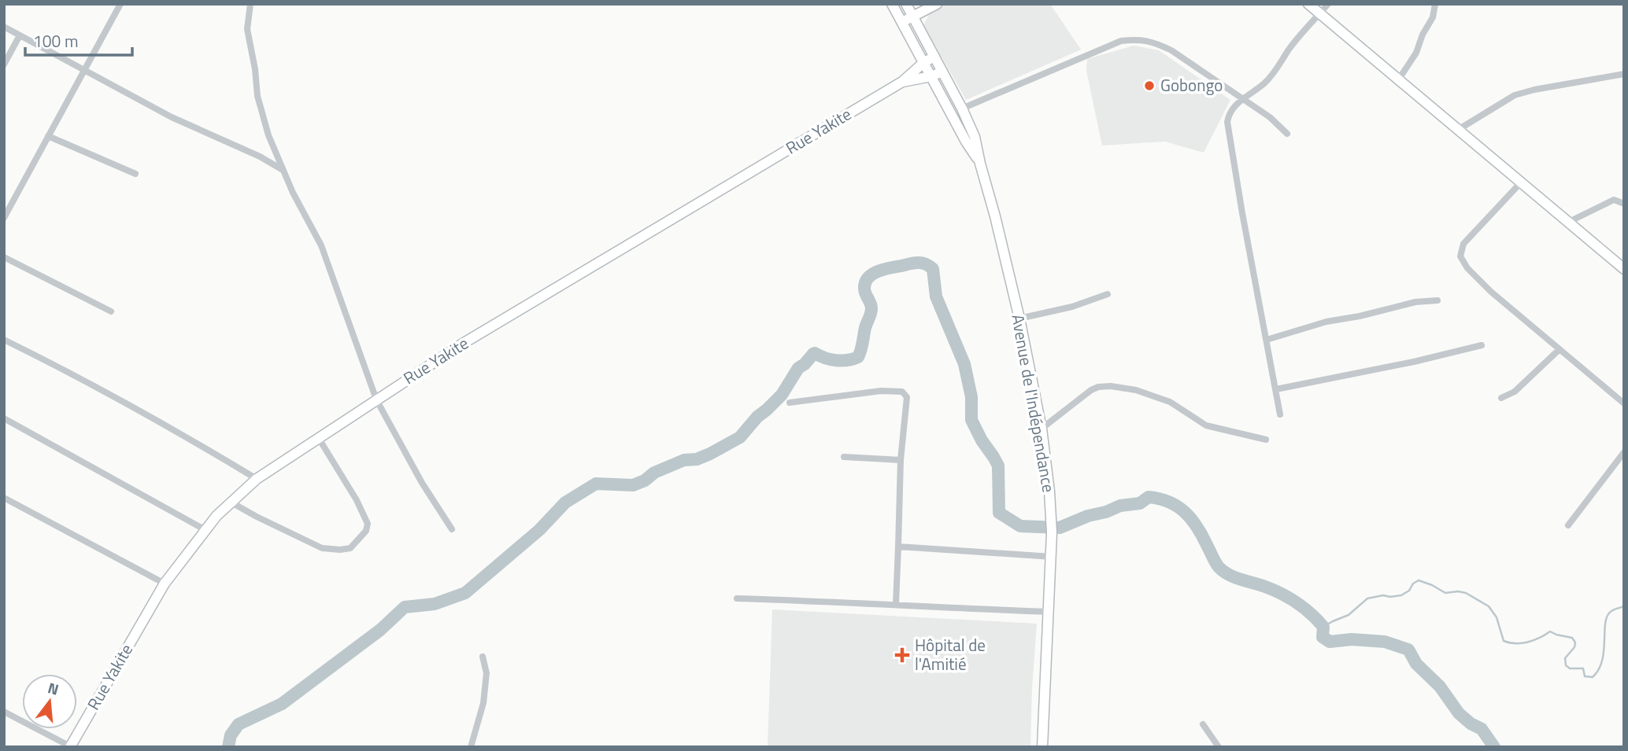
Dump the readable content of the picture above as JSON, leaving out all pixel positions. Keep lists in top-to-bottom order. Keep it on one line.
{"streets":{"main road":["Rue Yakite","Avenue de l'Indépendance"]},"crossings":[["Rue Yakite","Avenue de l'Indépendance"]],"places":{"other":["Gobongo"],"health":["Hôpital de l'Amitié"]},"scale_bar":"100 m","north":"top"}
